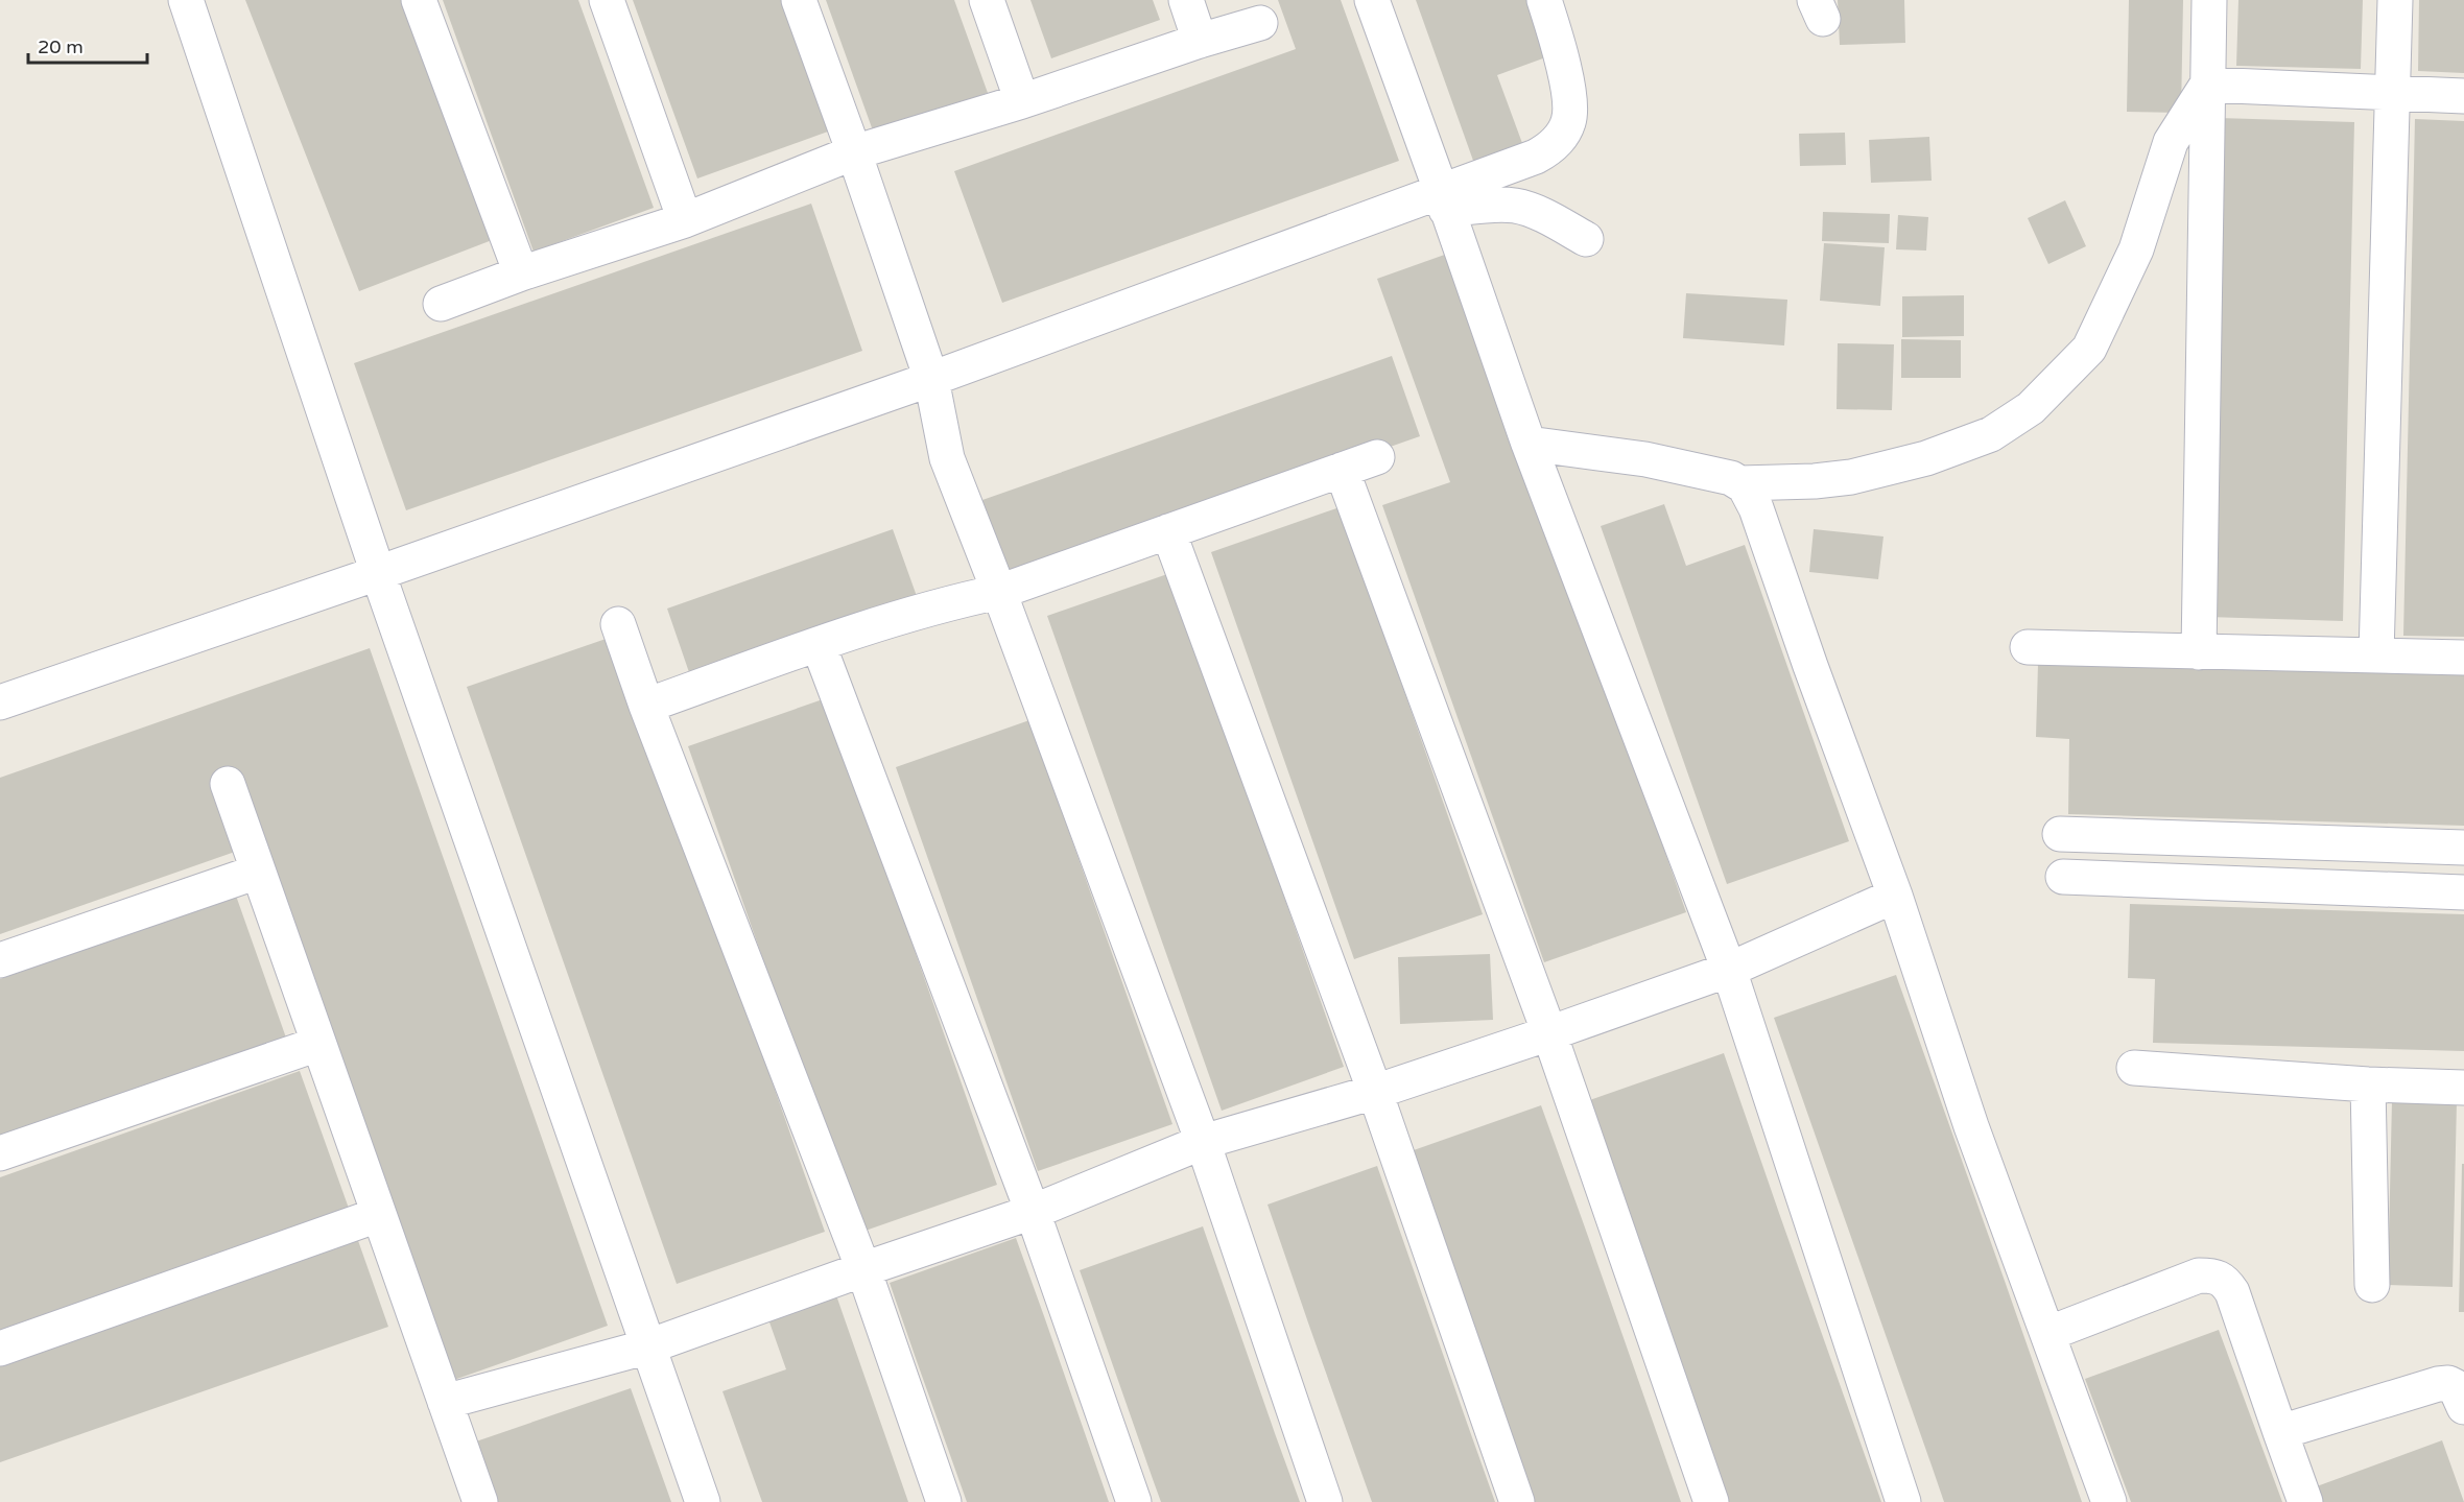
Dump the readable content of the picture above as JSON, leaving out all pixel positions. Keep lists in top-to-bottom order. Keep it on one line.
{"scale_bar":"20 m"}
